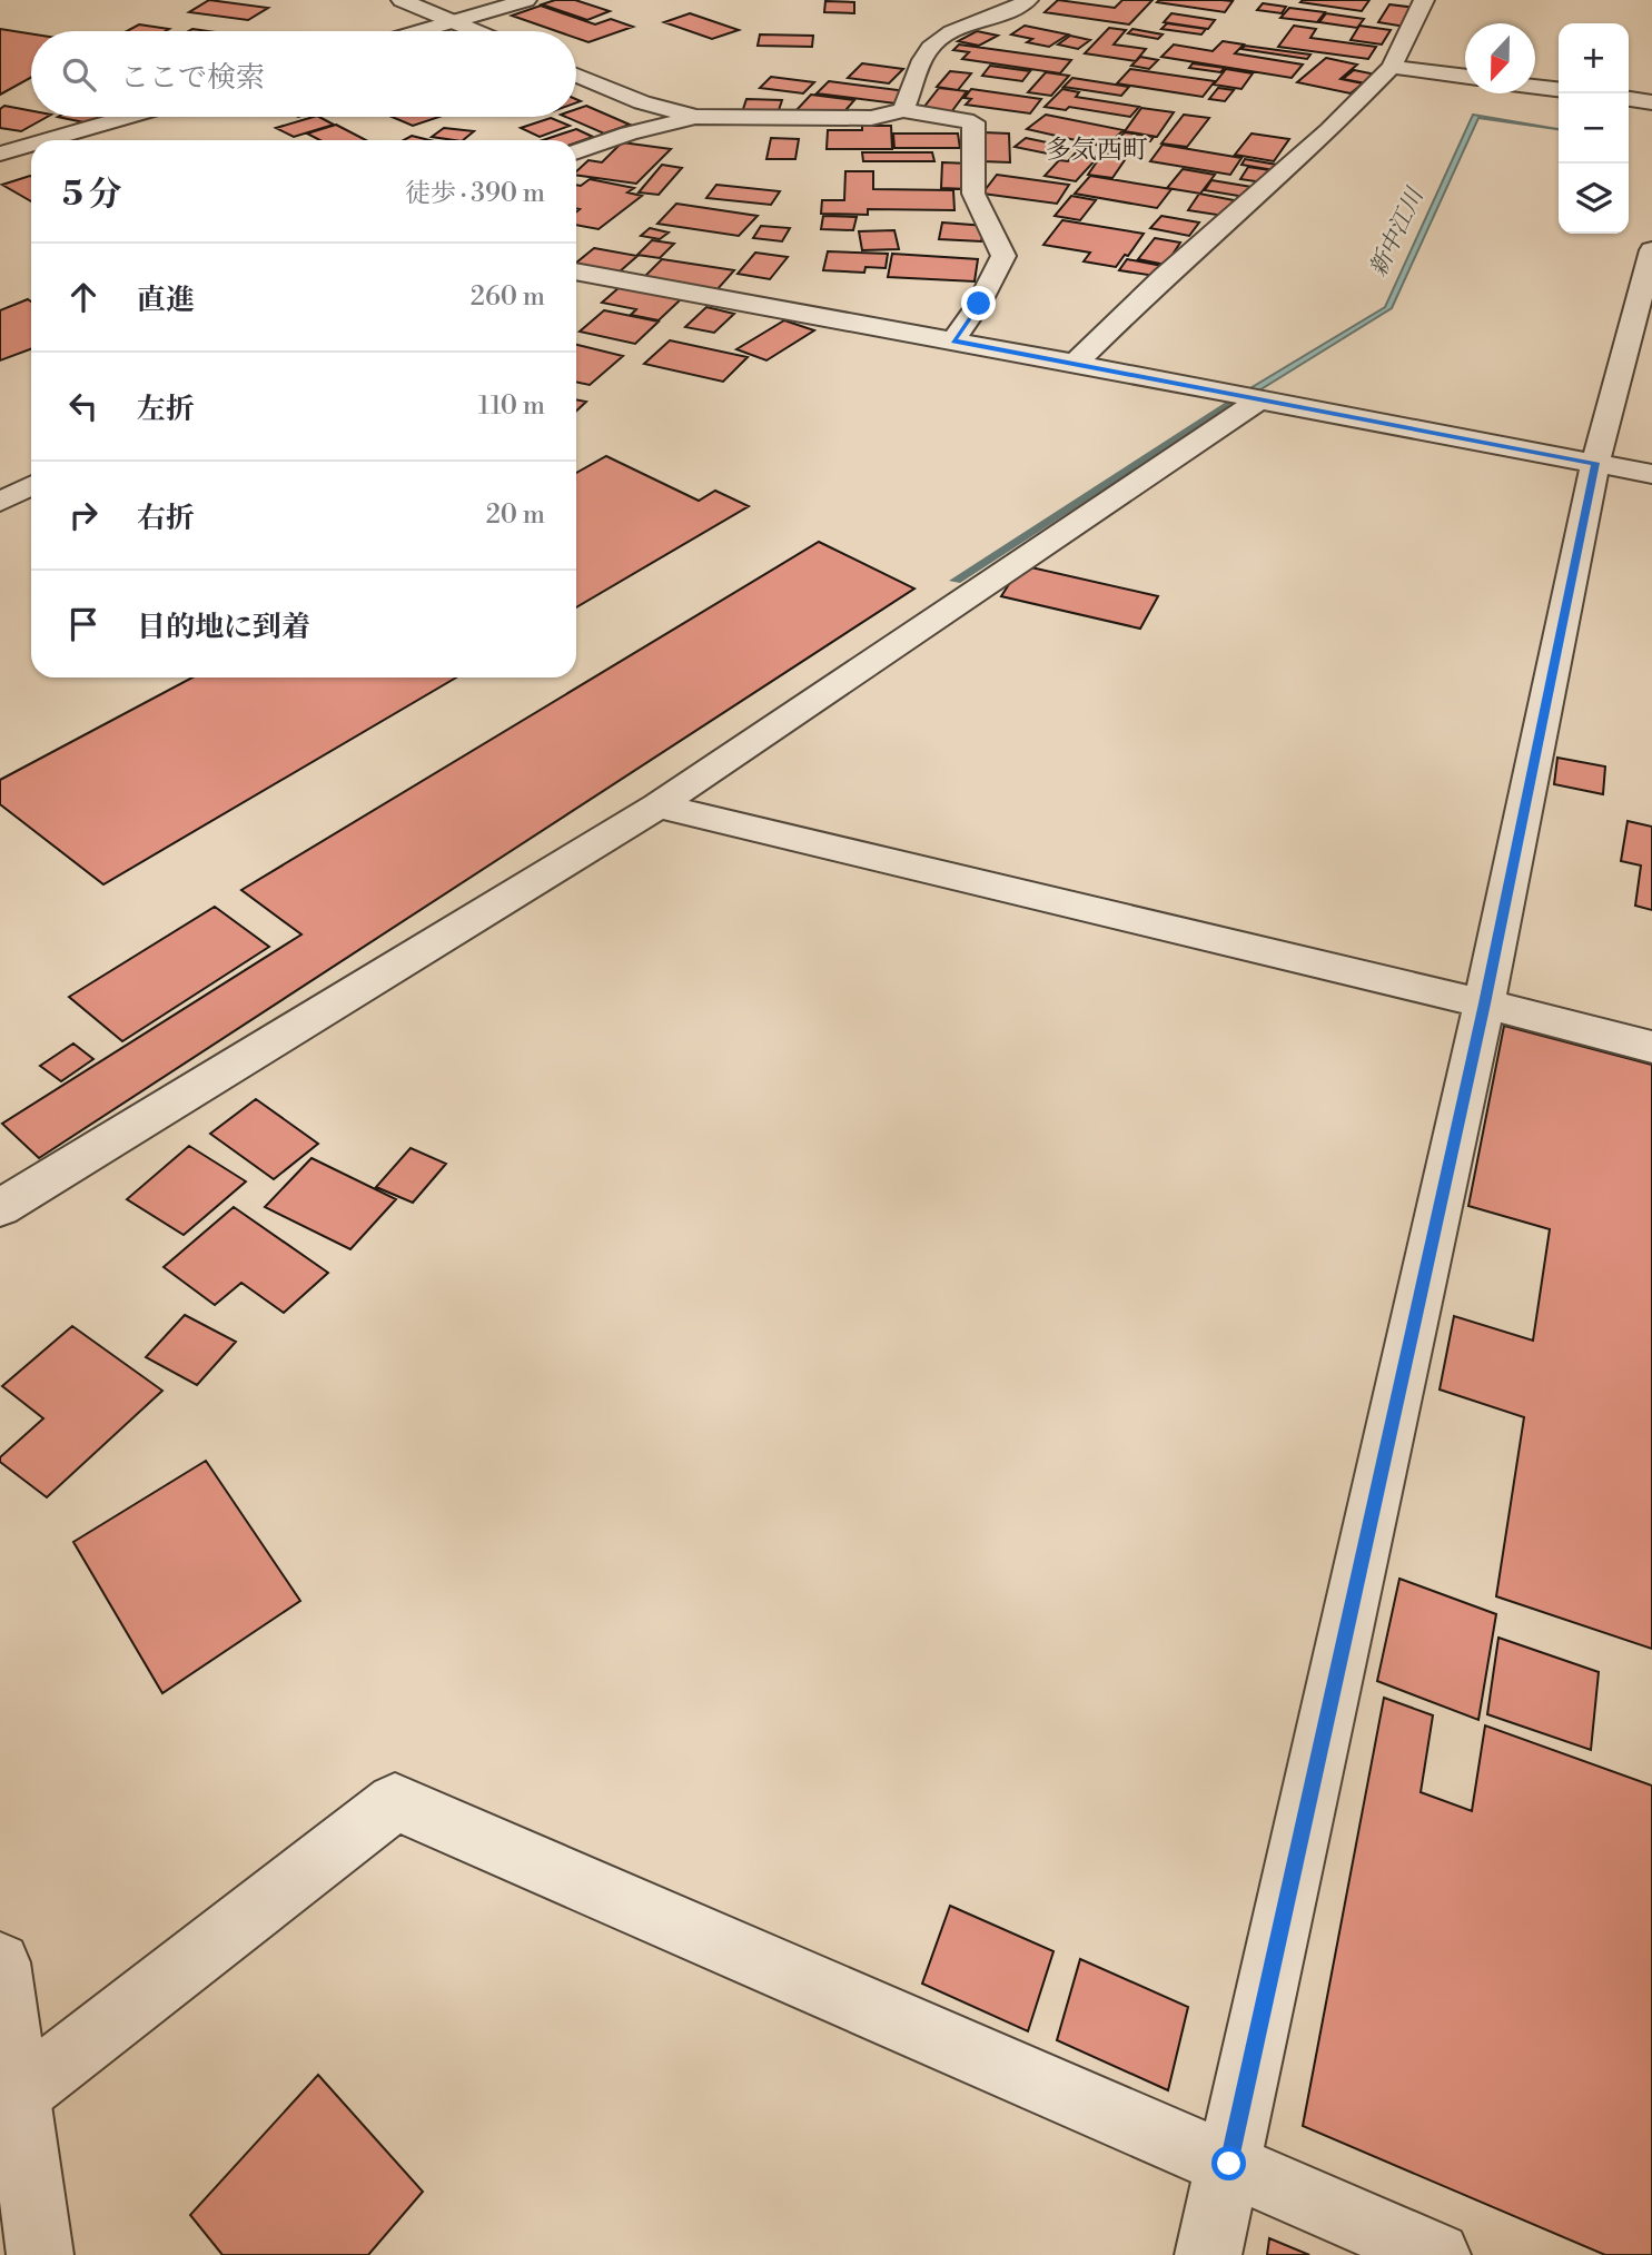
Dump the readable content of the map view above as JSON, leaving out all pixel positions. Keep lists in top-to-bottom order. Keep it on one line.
{"districts":["多気西町"],"water":["新中江川"],"north":"bottom","page":{"map_buttons":["+","−"],"search":"ここで検索","heading":["5 分","徒歩 · 390 m"],"list":[["直進","260 m"],["左折","110 m"],["右折","20 m"],"目的地に到着"]}}
